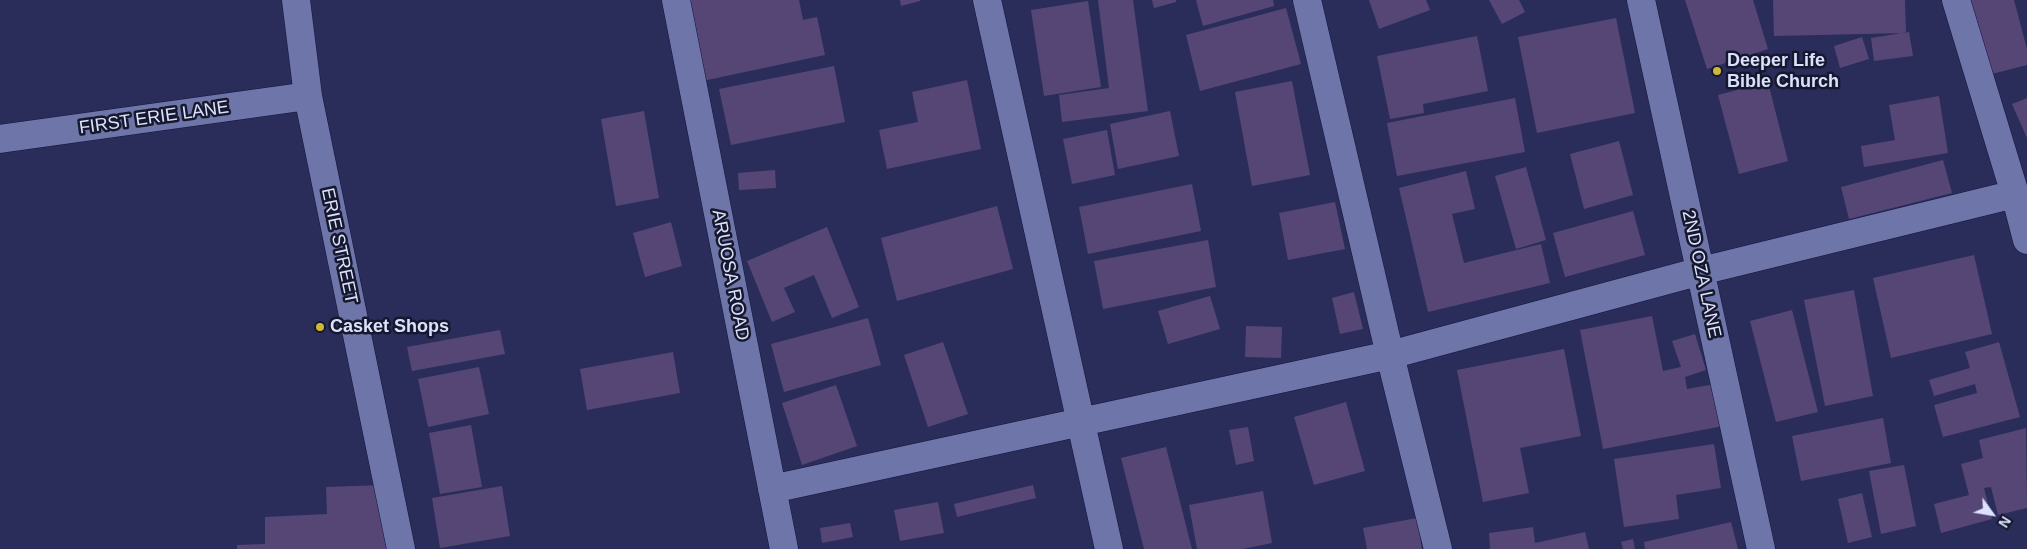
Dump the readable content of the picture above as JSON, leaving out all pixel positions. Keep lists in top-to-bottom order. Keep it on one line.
{"streets":{"street":["FIRST ERIE LANE","ERIE STREET","2ND OZA LANE","ARUOSA ROAD"]},"crossings":[["FIRST ERIE LANE","ERIE STREET"]],"places":["Deeper Life Bible Church","Casket Shops"],"north":"bottom right"}
